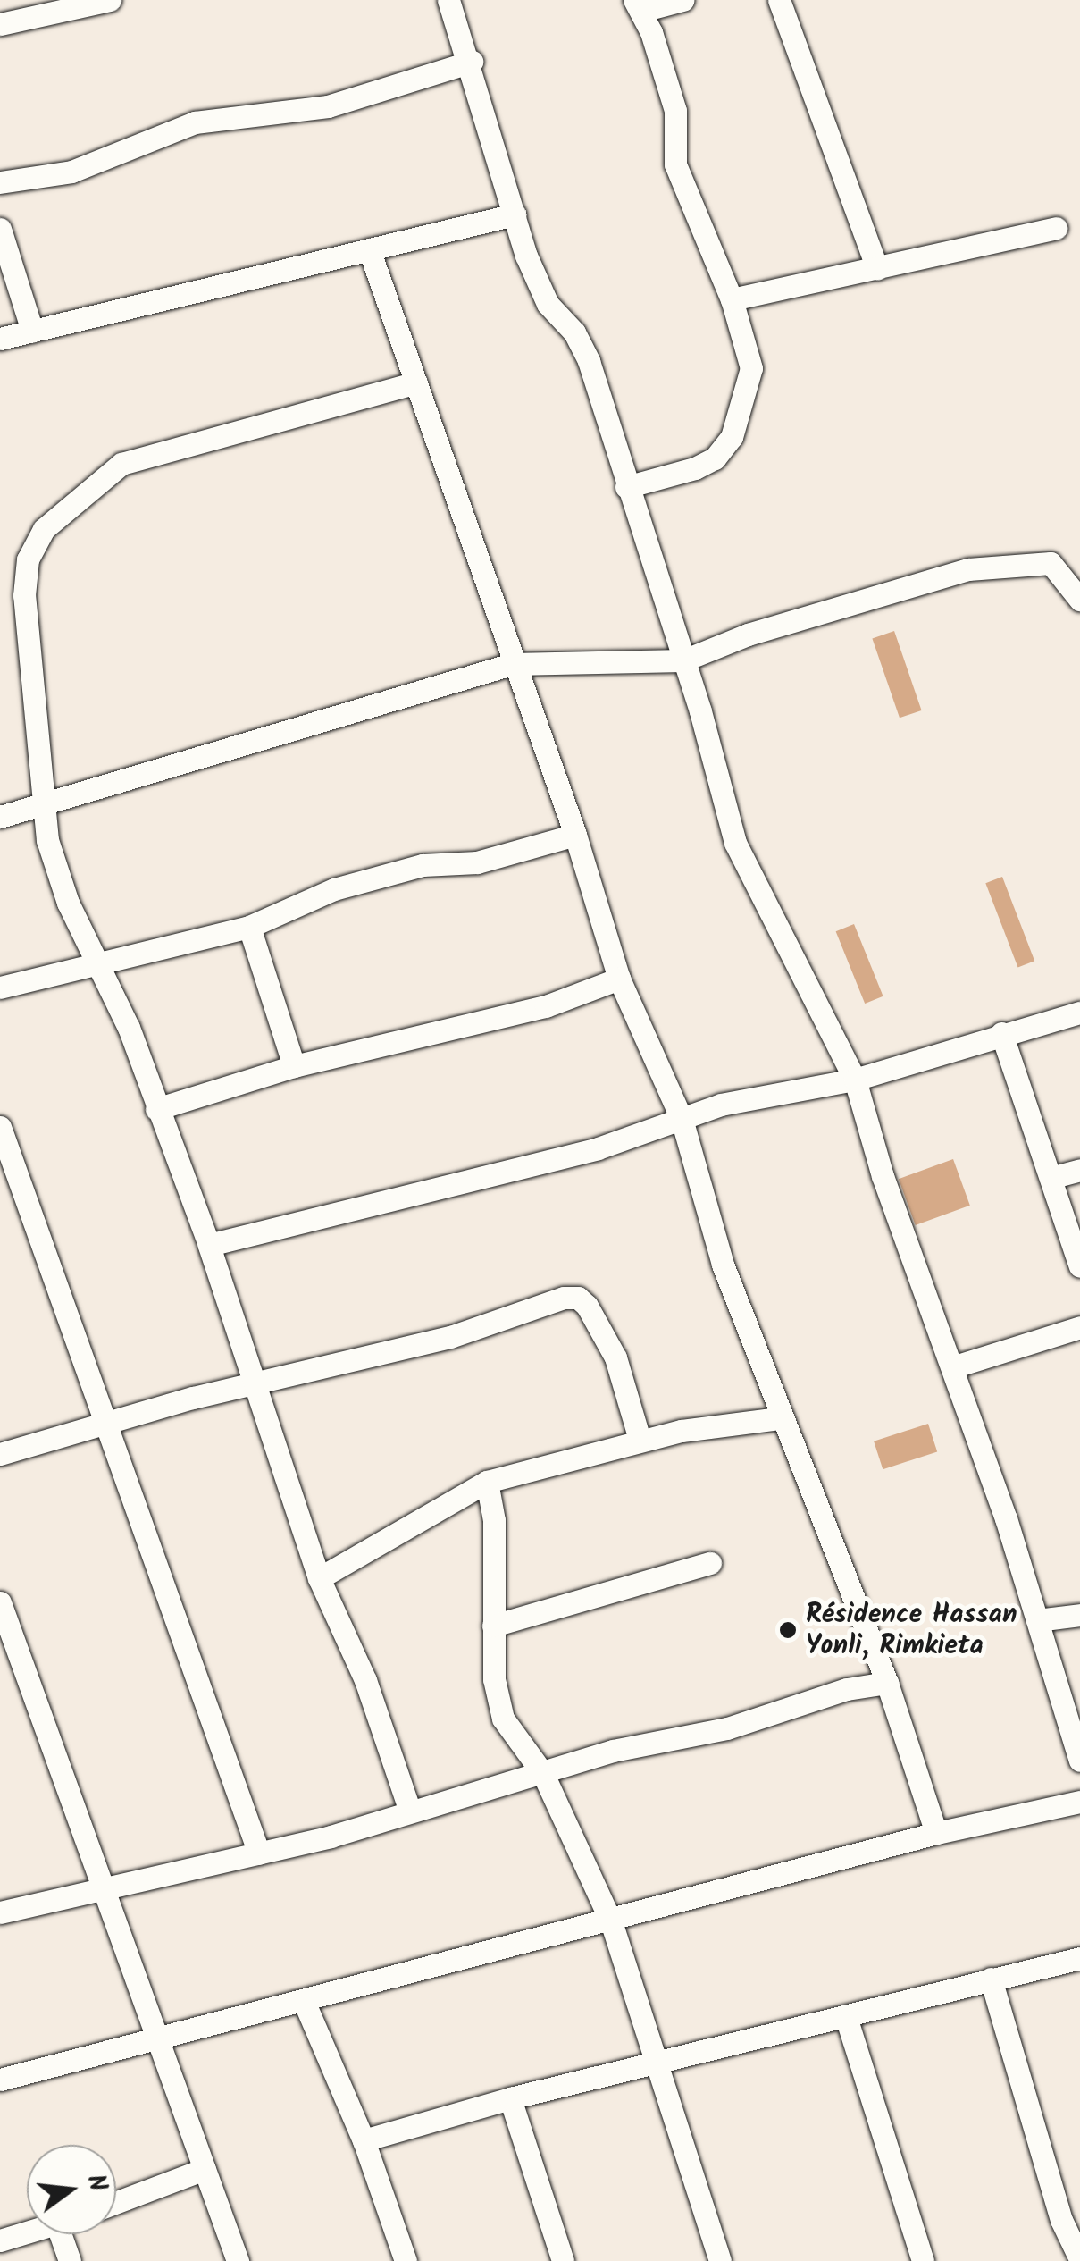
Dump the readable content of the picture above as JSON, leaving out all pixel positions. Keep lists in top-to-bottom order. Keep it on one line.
{"places":["Résidence Hassan Yonli, Rimkieta"],"north":"right"}
